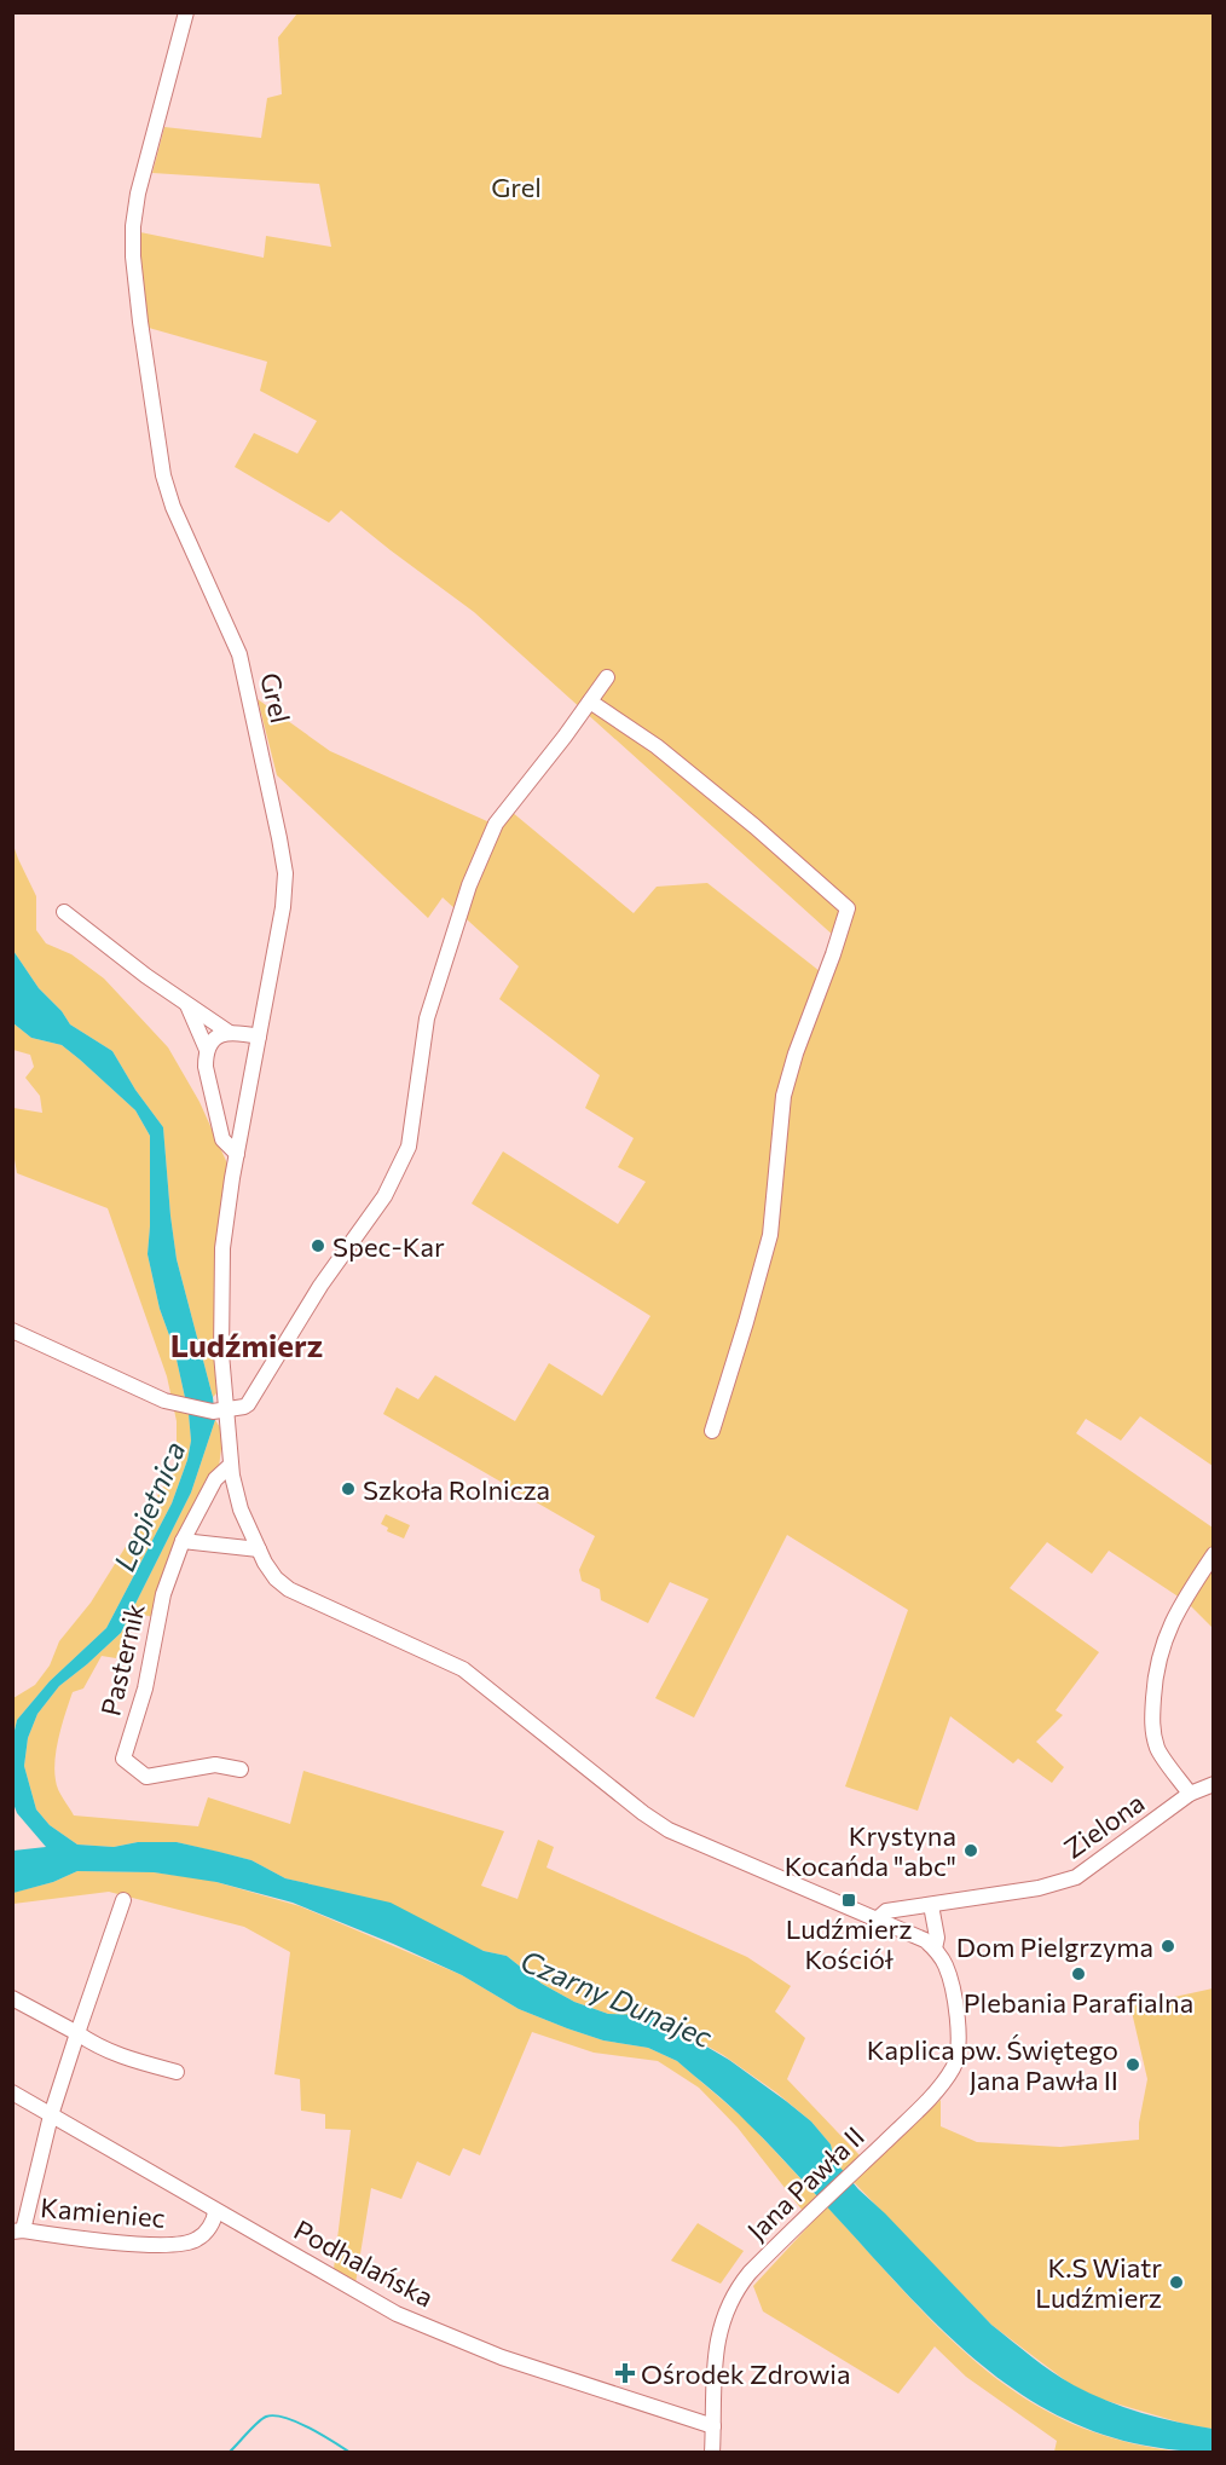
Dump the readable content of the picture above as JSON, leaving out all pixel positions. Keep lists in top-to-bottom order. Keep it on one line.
{"streets":{"street":["Grel","Pasternik","Zielona","Jana Pawła II","Kamieniec","Podhalańska"]},"crossings":[["Grel","Pasternik"],["Grel","Zielona"],["Jana Pawła II","Podhalańska"],["Kamieniec","Podhalańska"]],"districts":["Ludźmierz"],"water":["Lepietnica","Czarny Dunajec"],"parks":["Grel"],"places":{"other":["Spec-Kar","Szkoła Rolnicza","Krystyna Kocańda \"abc\"","Dom Pielgrzyma","Plebania Parafialna","Kaplica pw. Świętego Jana Pawła II","K.S Wiatr Ludźmierz"],"transit":["Ludźmierz Kościół"],"health":["Ośrodek Zdrowia"]}}
